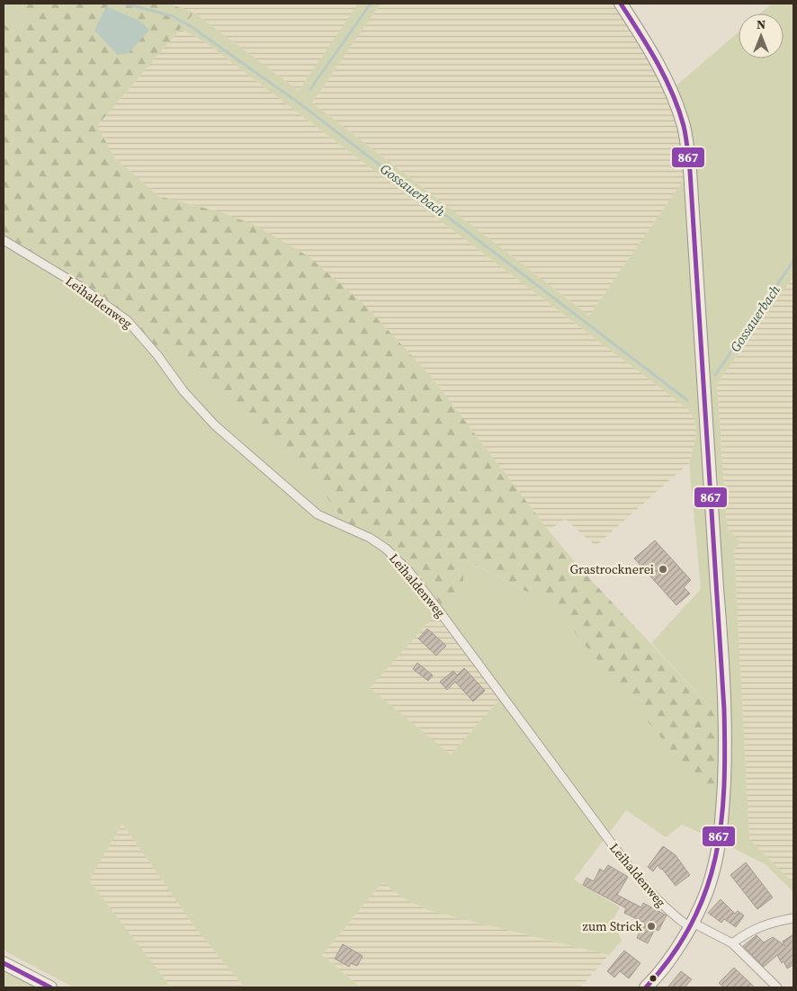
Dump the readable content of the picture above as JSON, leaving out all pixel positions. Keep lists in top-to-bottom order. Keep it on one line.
{"streets":{"street":["Leihaldenweg"]},"water":["Gossauerbach"],"places":["Grastrocknerei","zum Strick"],"lines":["transit line 867"],"north":"top"}
